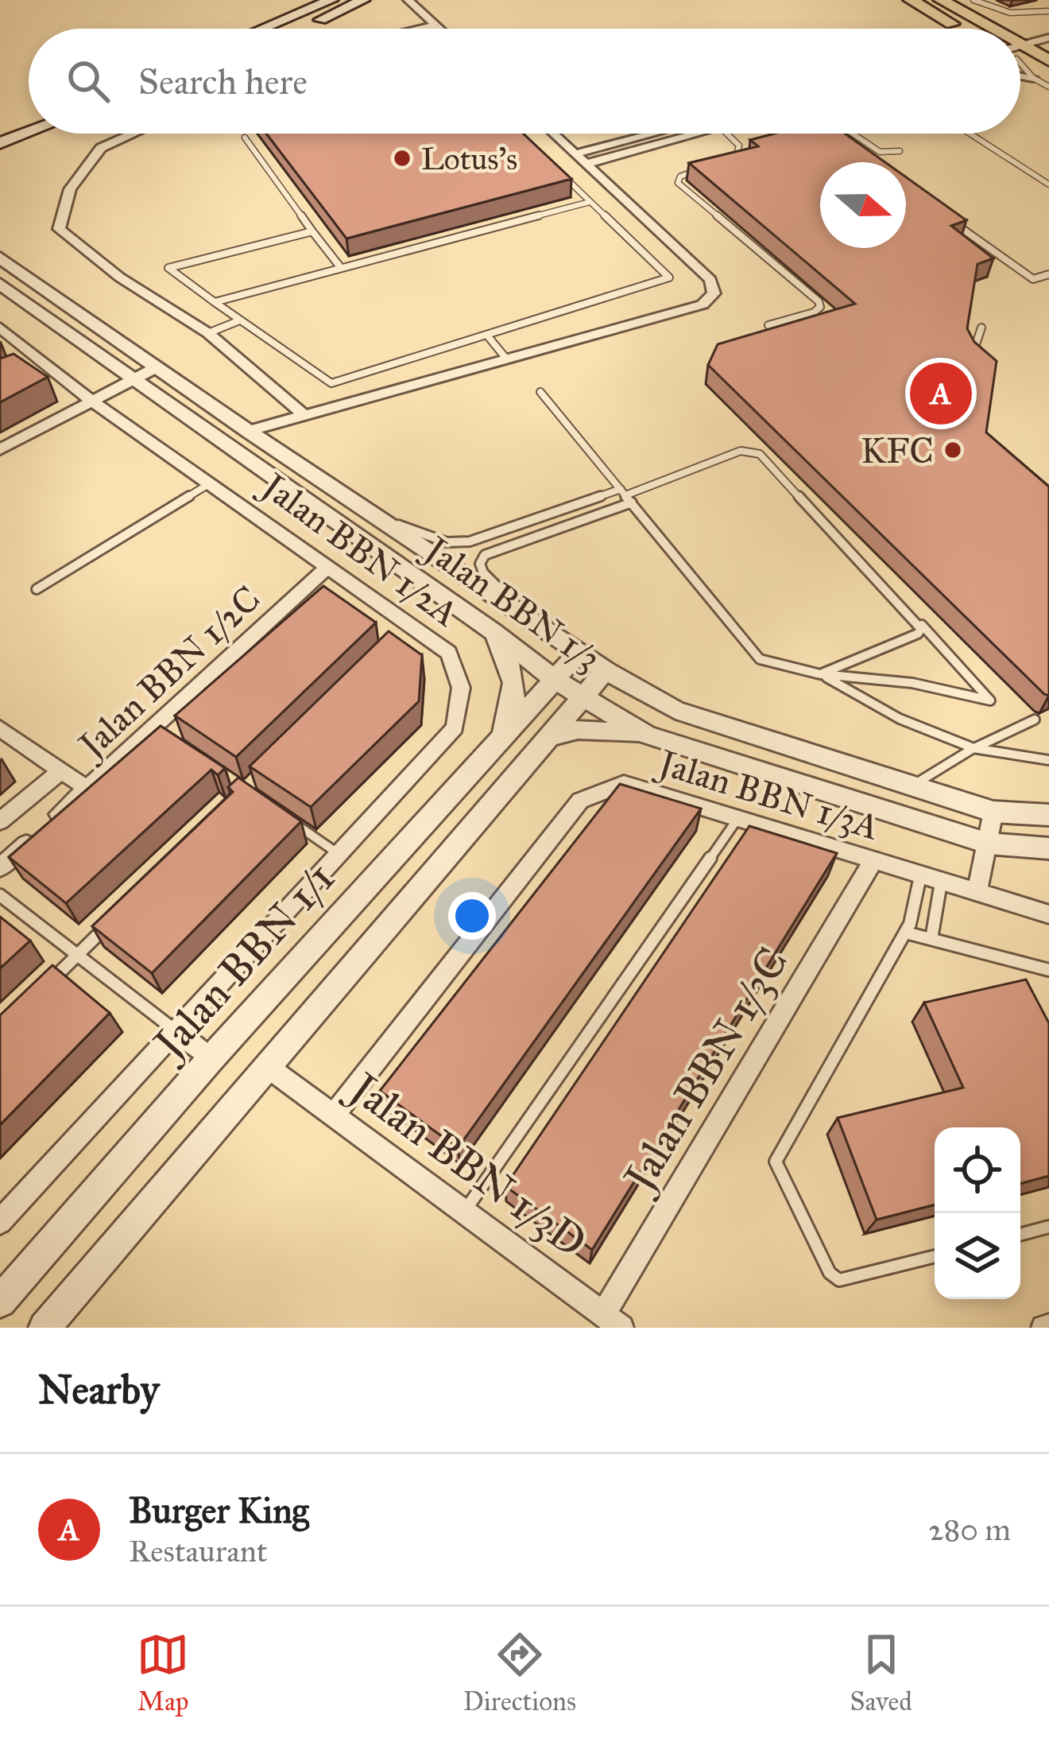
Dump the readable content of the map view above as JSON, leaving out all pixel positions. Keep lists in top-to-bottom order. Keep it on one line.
{"streets":{"street":["Jalan BBN 1/2A","Jalan BBN 1/3","Jalan BBN 1/2C","Jalan BBN 1/3A","Jalan BBN 1/1","Jalan BBN 1/3C","Jalan BBN 1/3D"]},"crossings":[["Jalan BBN 1/2A","Jalan BBN 1/2C"],["Jalan BBN 1/3","Jalan BBN 1/1"],["Jalan BBN 1/3A","Jalan BBN 1/3C"],["Jalan BBN 1/3A","Jalan BBN 1/3D"],["Jalan BBN 1/3C","Jalan BBN 1/3D"]],"places":["Lotus's","KFC"],"north":"right","page":{"search":"Search here","pins":"A","heading":"Nearby","list":[{"mark":"A","name":"Burger King","note":"Restaurant","value":"280 m"}],"nav":["Map","Directions","Saved"]}}
